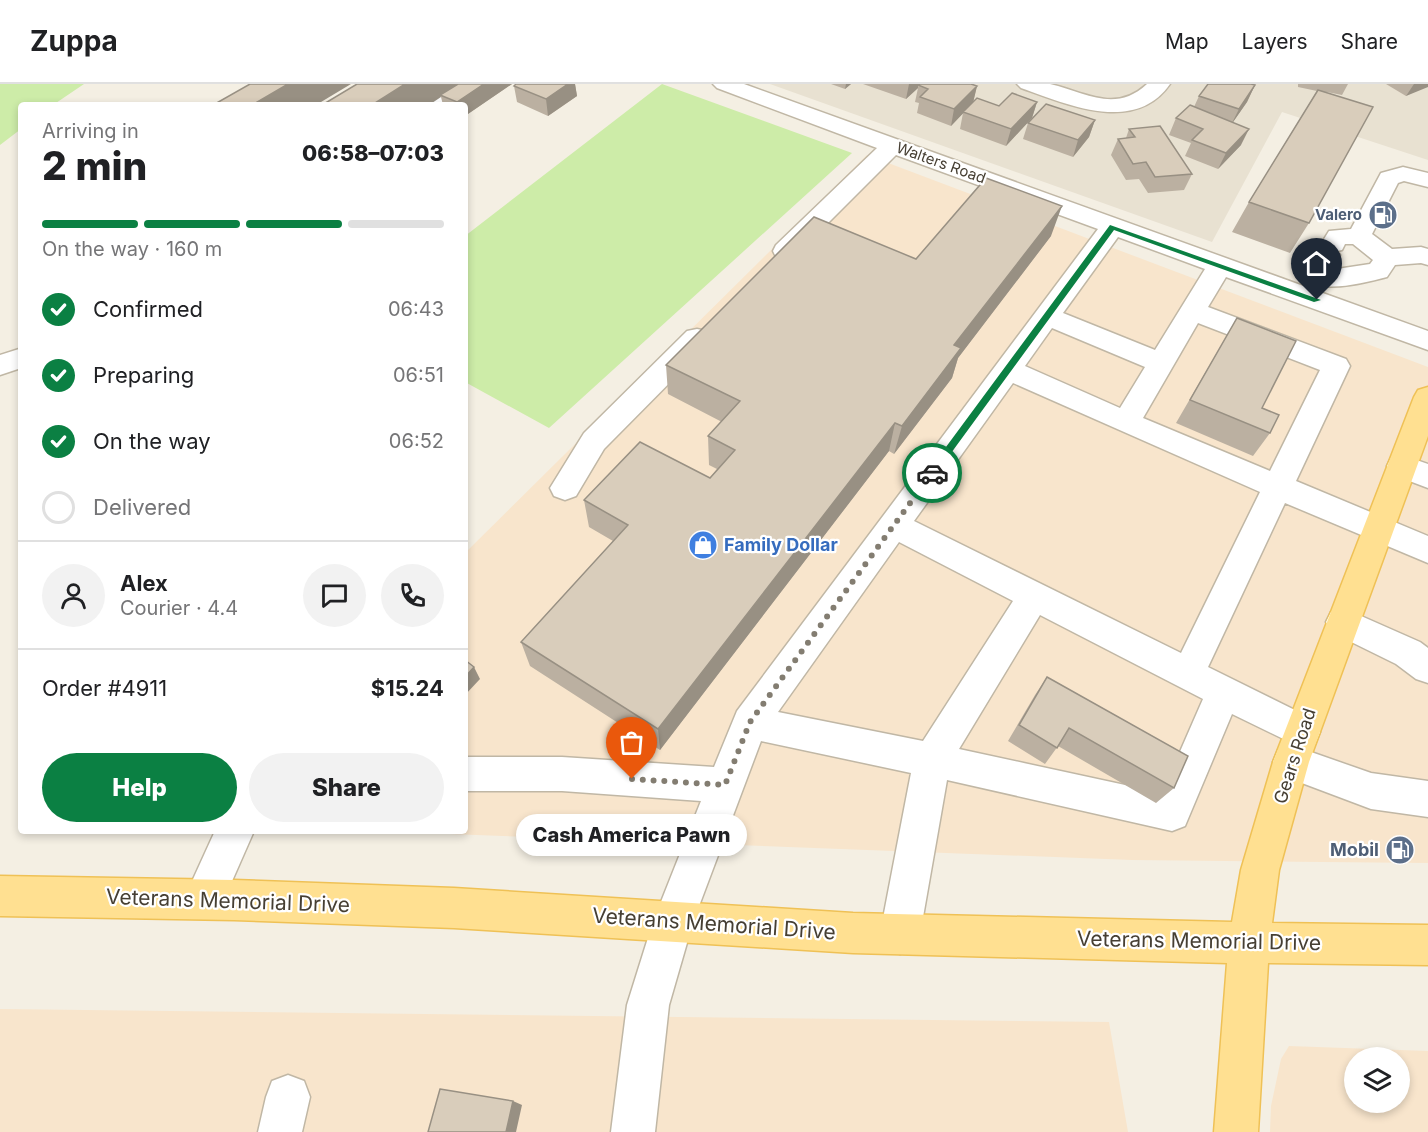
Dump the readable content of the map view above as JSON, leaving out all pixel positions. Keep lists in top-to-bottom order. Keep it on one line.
{"streets":{"main road":["Gears Road","Veterans Memorial Drive"],"street":["Walters Road"]},"crossings":[["Gears Road","Veterans Memorial Drive"]],"places":{"fuel station":["Valero","Mobil"],"shop":["Family Dollar"],"other":["Cash America Pawn"]},"page":{"header":"Zuppa","nav":["Map","Layers","Share"],"heading":["2 min","Arriving in","06:58–07:03"],"panel":["Alex","Courier · 4.4","Order #4911","$15.24"],"bar":"On the way · 160 m","list":[["Confirmed","06:43"],["Preparing","06:51"],["On the way","06:52"],"Delivered"],"buttons":["Help","Share"],"bubble":"Cash America Pawn"}}
